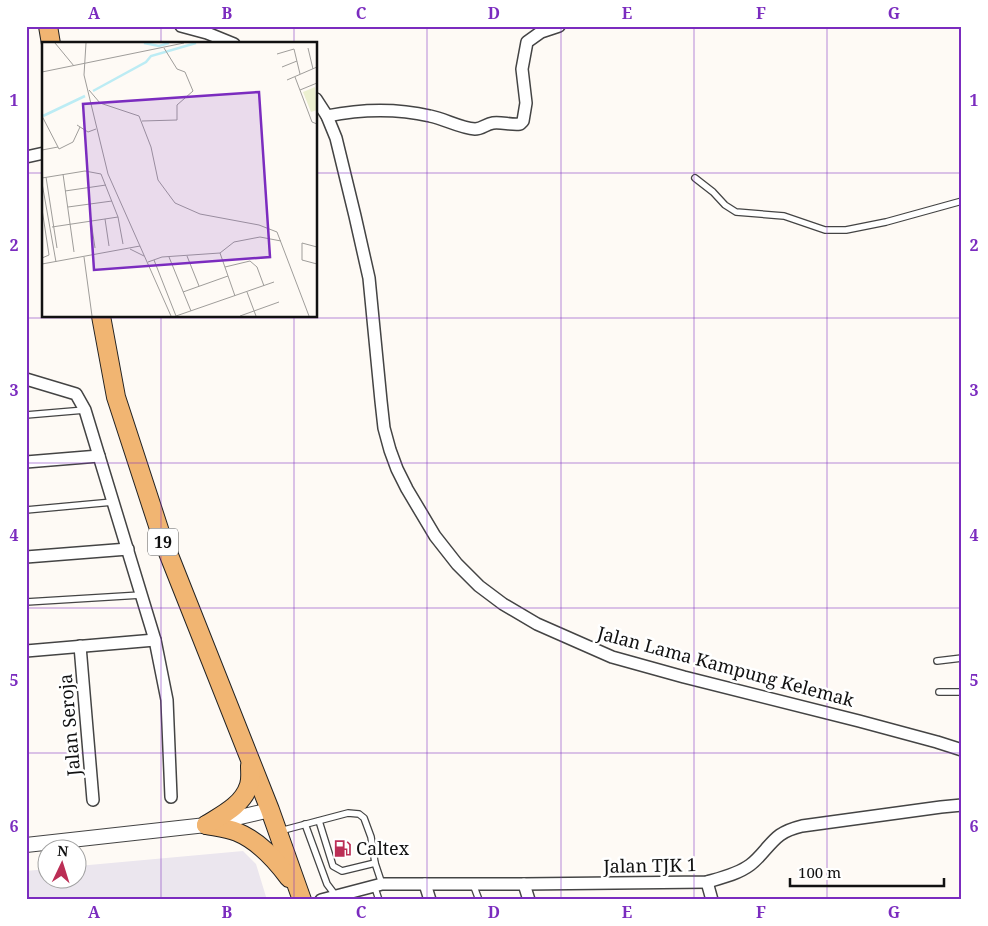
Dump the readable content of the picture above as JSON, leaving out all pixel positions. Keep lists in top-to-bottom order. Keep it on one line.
{"streets":{"main road":["19"],"street":["Jalan Lama Kampung Kelemak","Jalan Seroja","Jalan TJK 1"]},"places":{"fuel station":["Caltex"]},"scale_bar":"100 m","north":"top","grid":{"columns":["A","B","C","D","E","F","G"],"rows":["1","2","3","4","5","6"]}}
